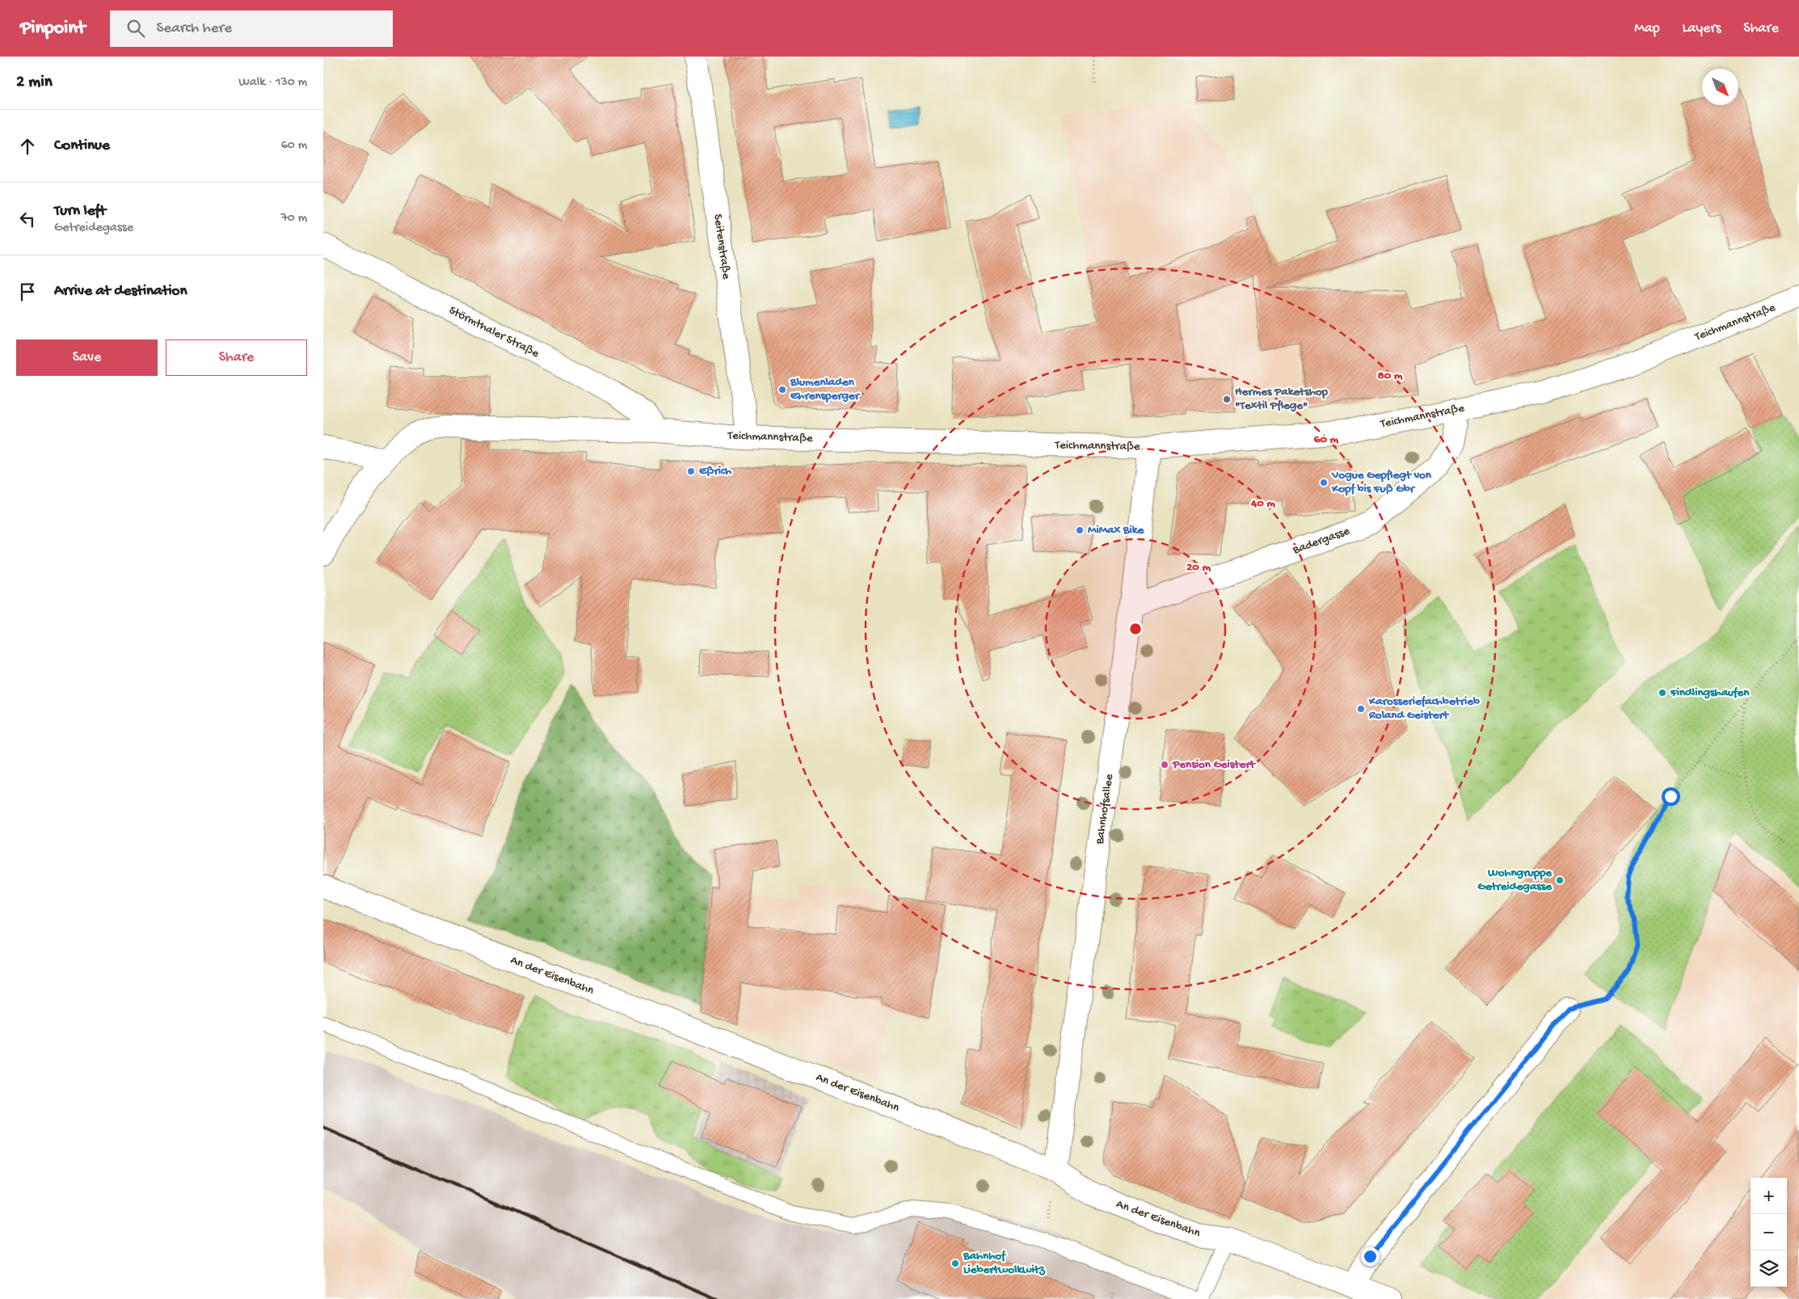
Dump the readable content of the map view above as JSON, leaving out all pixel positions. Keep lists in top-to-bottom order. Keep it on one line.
{"streets":{"street":["Seitenstraße","Teichmannstraße","Störmthaler Straße","Badergasse","Bahnhofsallee","An der Eisenbahn"]},"crossings":[["Seitenstraße","Teichmannstraße"],["Teichmannstraße","Störmthaler Straße"],["Teichmannstraße","Badergasse"],["Teichmannstraße","Bahnhofsallee"],["Badergasse","Bahnhofsallee"],["Bahnhofsallee","An der Eisenbahn"]],"places":["Blumenladen Ehrensperger","Hermes Paketshop \"Textil Pflege\"","Eßrich","Vogue Gepflegt von Kopf bis Fuß Gbr","MiMax Bike","Findlingshaufen","Karosseriefachbetrieb Roland Geistert","Pension Geistert","Wohngruppe Getreidegasse","Bahnhof Liebertwolkwitz"],"north":"bottom right","page":{"header":"Pinpoint","search":"Search here","nav":["Map","Layers","Share"],"heading":["2 min","Walk · 130 m"],"list":[["Continue","60 m"],["Turn left","Getreidegasse","70 m"],"Arrive at destination"],"buttons":["Save","Share"],"map_buttons":["+","−"]},"rings":["80 m","60 m","40 m","20 m"]}
